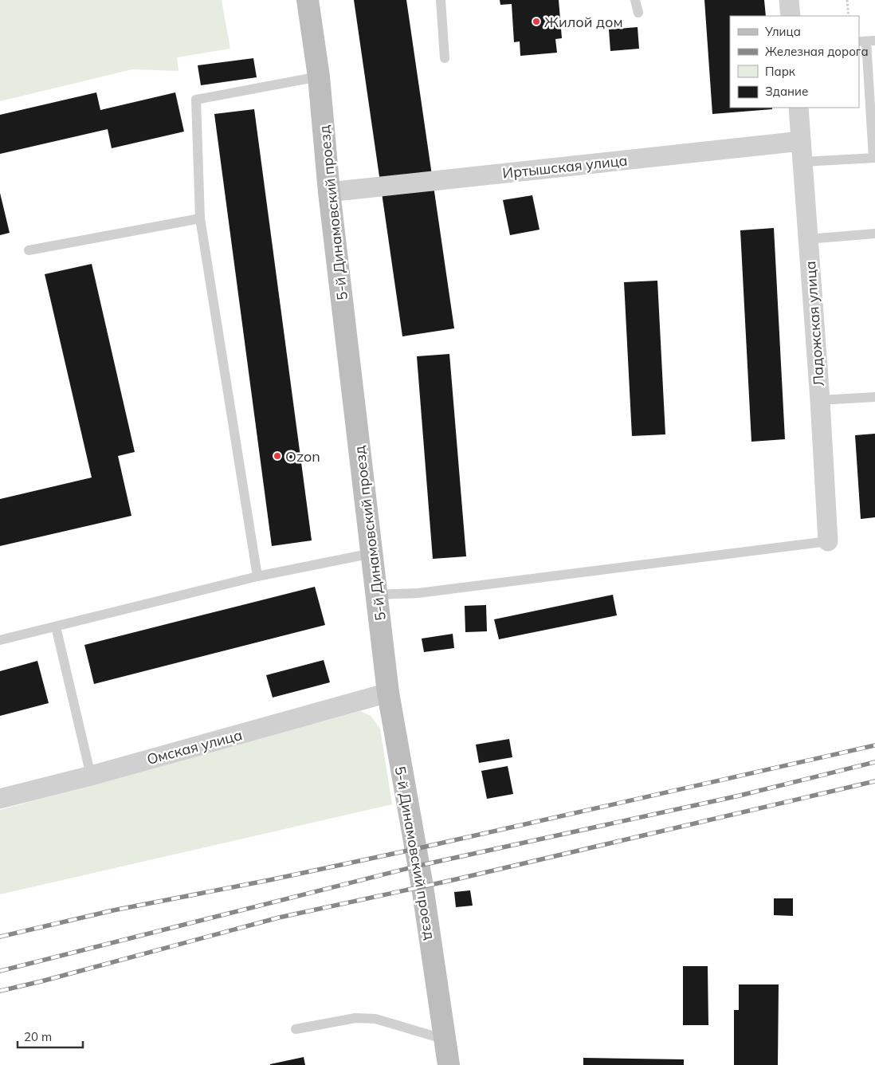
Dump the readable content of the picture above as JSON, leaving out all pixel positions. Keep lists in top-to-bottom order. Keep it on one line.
{"streets":{"street":["Иртышская улица","5-й Динамовский проезд","Ладожская улица","Омская улица"]},"crossings":[["Иртышская улица","5-й Динамовский проезд"],["Иртышская улица","Ладожская улица"],["5-й Динамовский проезд","Омская улица"]],"places":["Жилой дом","Ozon"],"legend":["Улица","Железная дорога","Парк","Здание"],"scale_bar":"20 m"}
